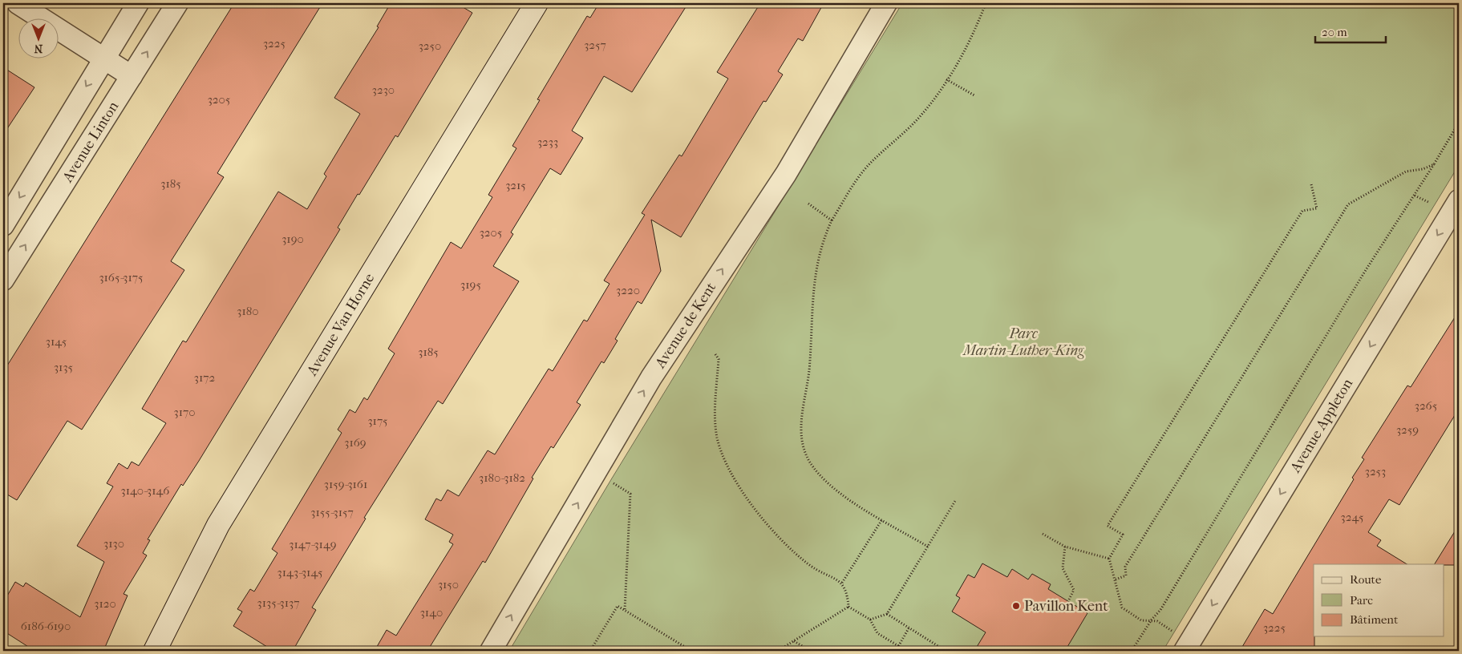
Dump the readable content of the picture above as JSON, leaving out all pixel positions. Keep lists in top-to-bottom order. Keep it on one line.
{"streets":{"main road":["Avenue Van Horne"],"street":["Avenue Linton","Avenue de Kent","Avenue Appleton"]},"one_way":["Avenue de Kent","Avenue Appleton"],"parks":["Parc Martin-Luther-King"],"places":["Pavillon Kent"],"house_numbers":["3225","3257","3250","3230","3205","3233","3185","3215","3205","3190","3165-3175","3195","3220","3180","3145","3185","3135","3172","3265","3170","3175","3259","3169","3253","3180-3182","3159-3161","3140-3146","3155-3157","3245","3130","3147-3149","3143-3145","3150","3135-3137","3120","3140","6186-6190","3225"],"legend":["Route","Parc","Bâtiment"],"scale_bar":"20 m","north":"bottom"}
